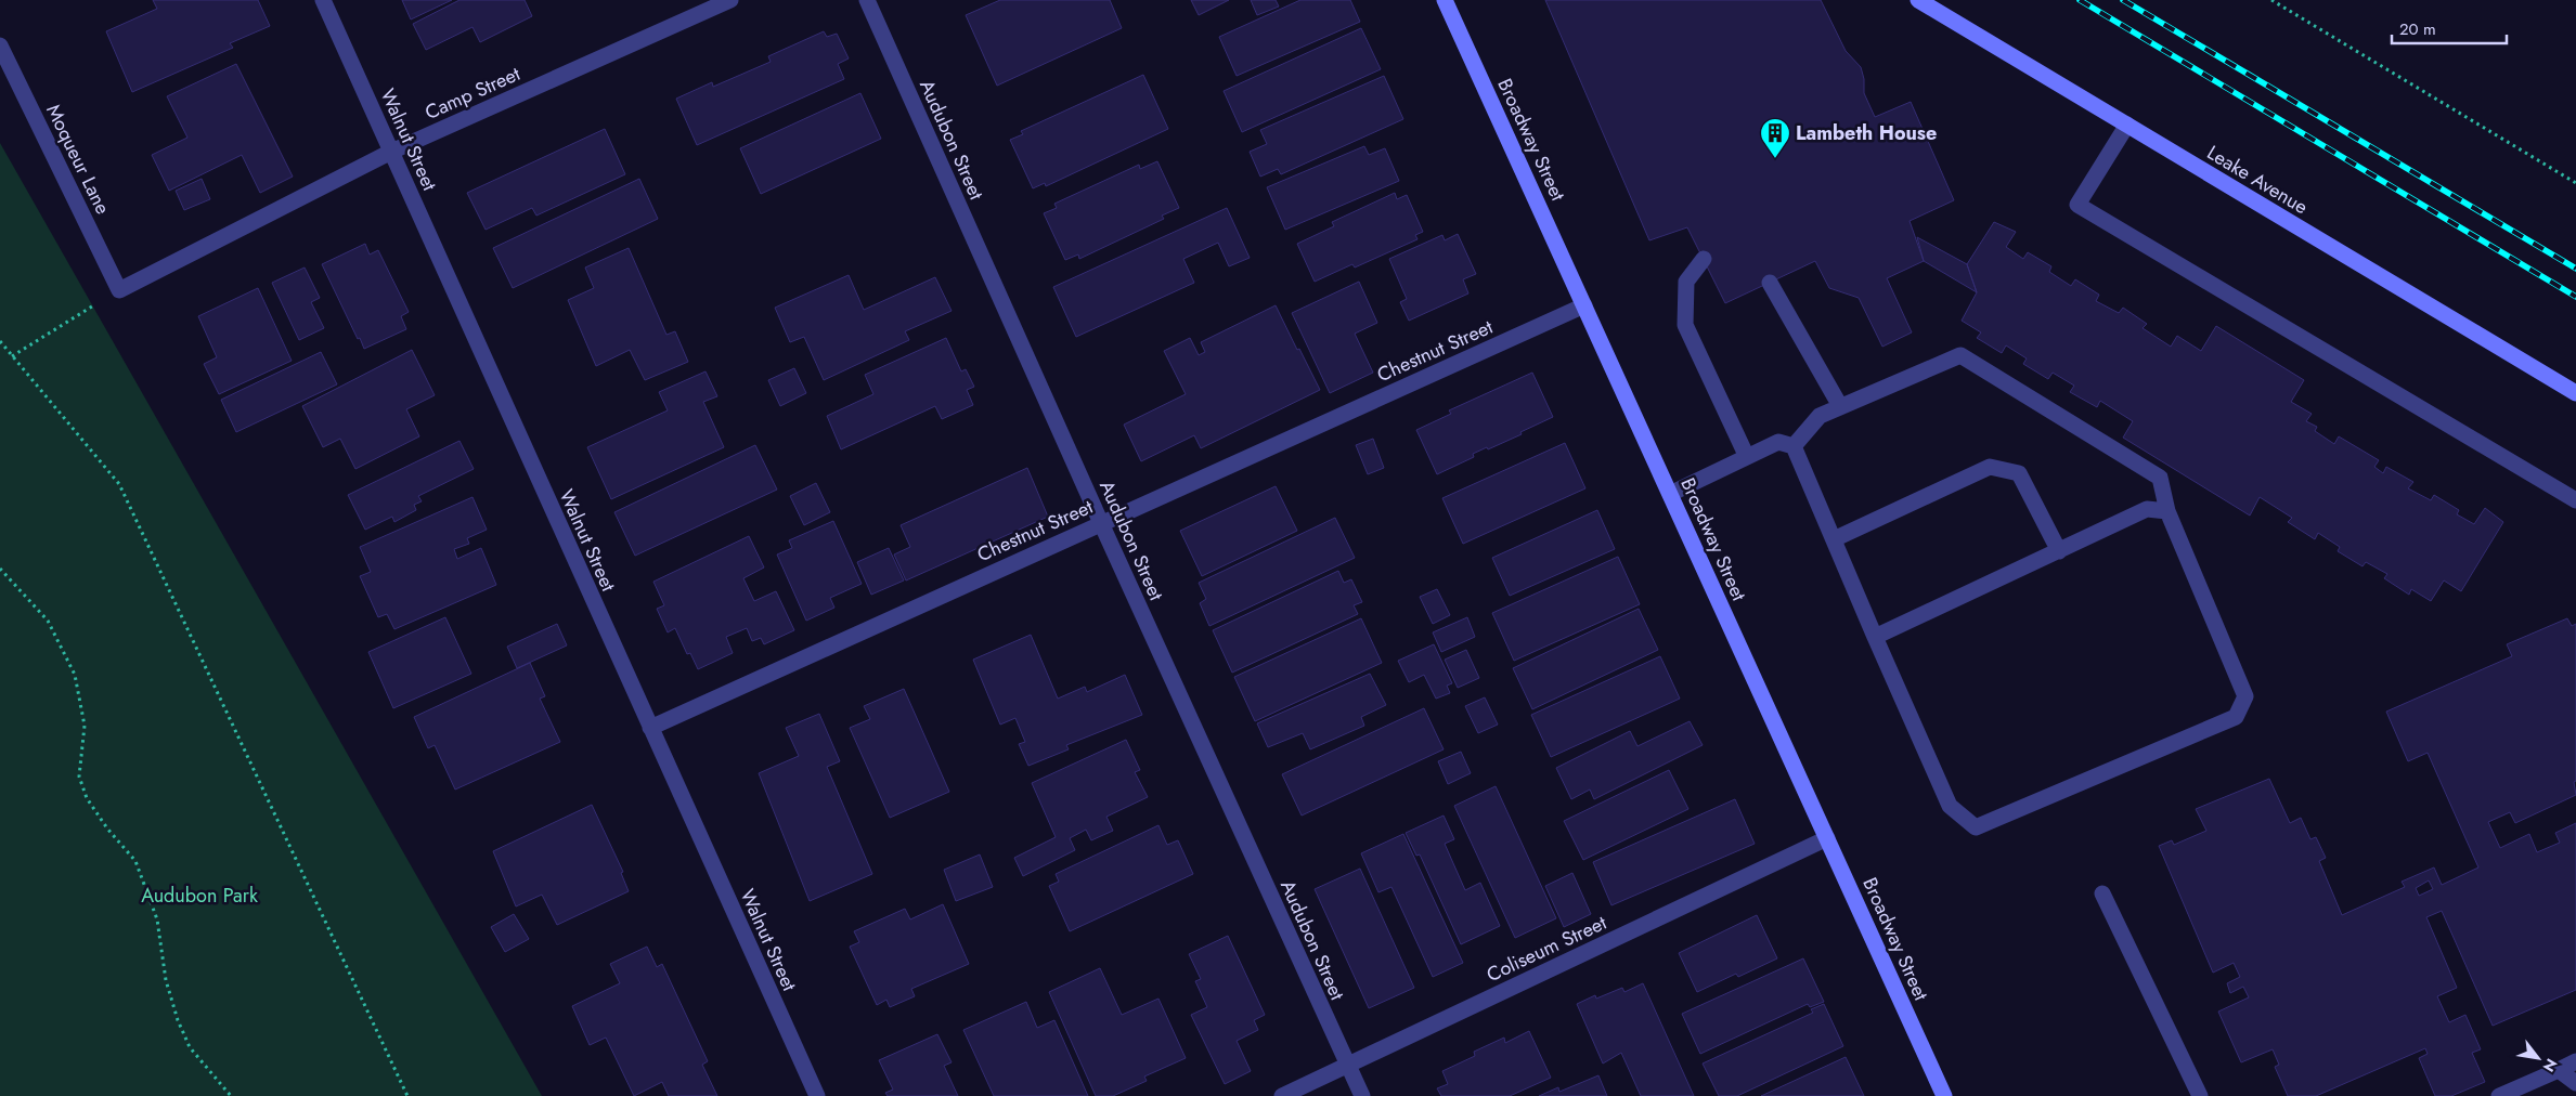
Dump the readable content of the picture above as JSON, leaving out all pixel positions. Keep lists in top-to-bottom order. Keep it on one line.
{"streets":{"street":["Camp Street","Walnut Street","Audubon Street","Broadway Street","Moqueur Lane","Leake Avenue","Chestnut Street","Coliseum Street"]},"crossings":[["Camp Street","Walnut Street"],["Camp Street","Moqueur Lane"],["Walnut Street","Chestnut Street"],["Audubon Street","Chestnut Street"],["Audubon Street","Coliseum Street"],["Broadway Street","Chestnut Street"],["Broadway Street","Coliseum Street"]],"parks":["Audubon Park"],"places":{"building":["Lambeth House"]},"scale_bar":"20 m","north":"bottom right"}
